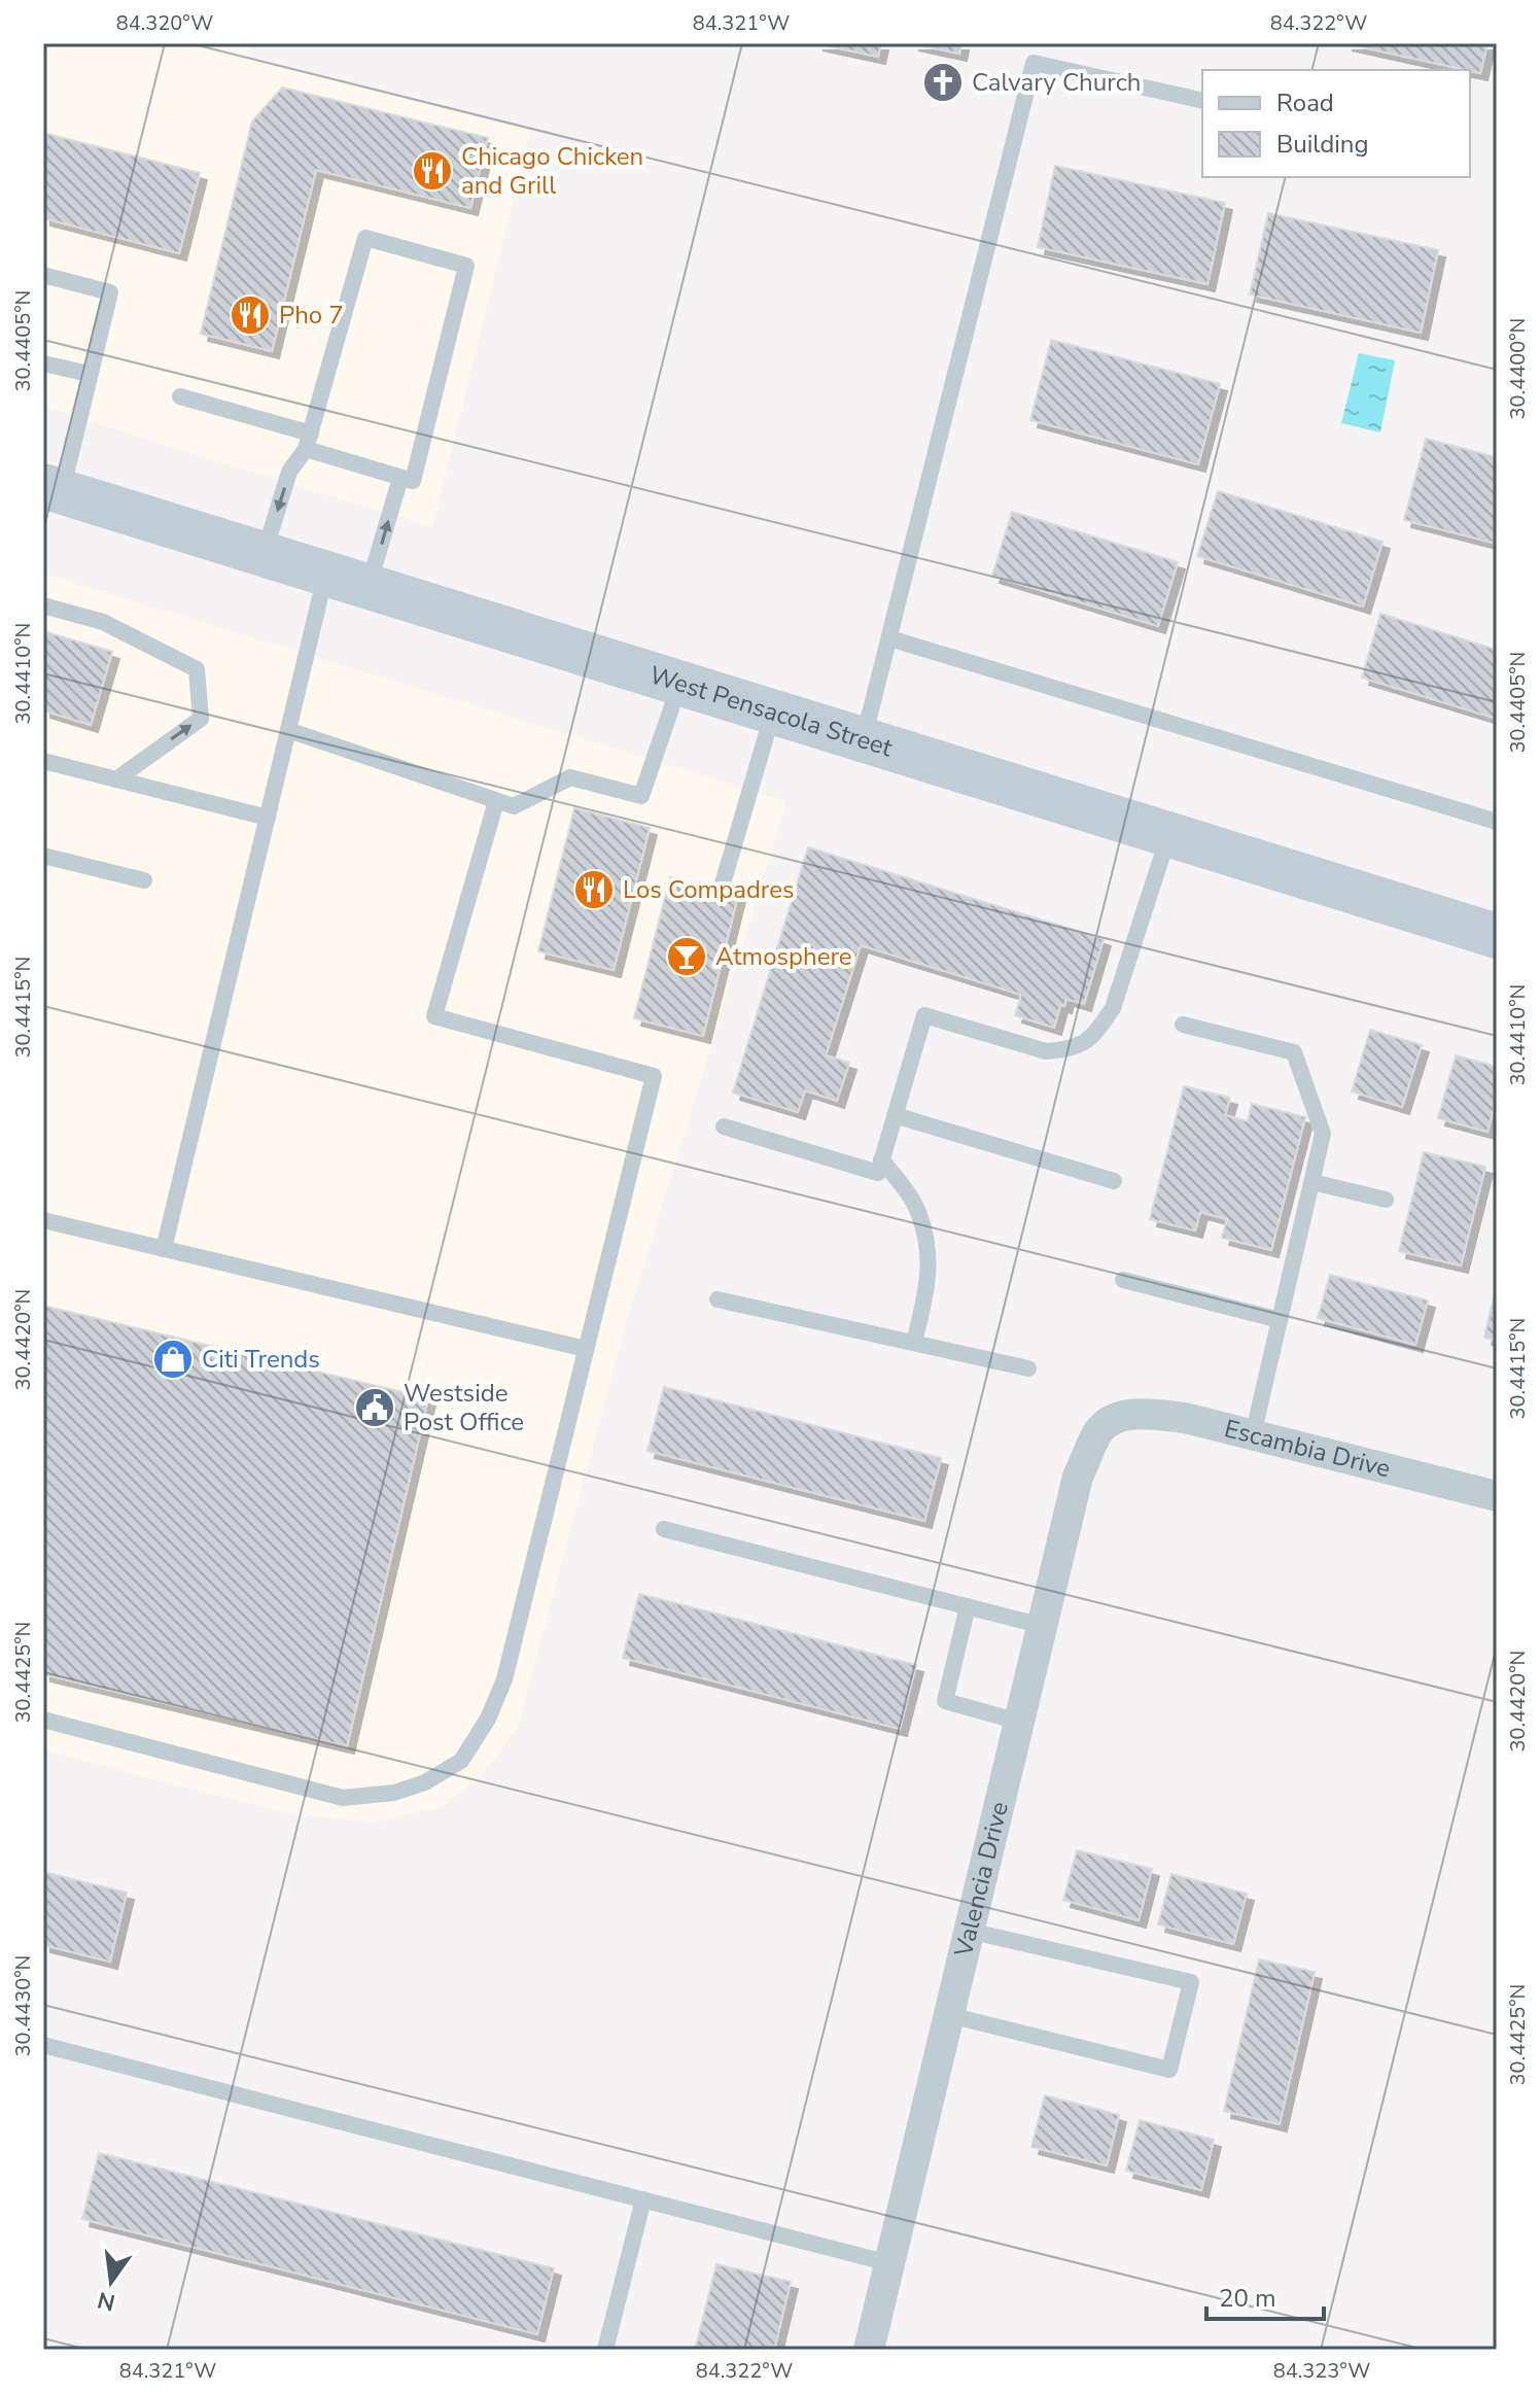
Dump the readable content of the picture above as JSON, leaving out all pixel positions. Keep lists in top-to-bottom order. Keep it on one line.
{"streets":{"main road":["West Pensacola Street"],"street":["Escambia Drive","Valencia Drive"]},"crossings":[["Escambia Drive","Valencia Drive"]],"places":{"church":["Calvary Church"],"restaurant":["Chicago Chicken and Grill","Pho 7","Los Compadres"],"bar":["Atmosphere"],"shop":["Citi Trends"],"public building":["Westside Post Office"]},"legend":["Road","Building"],"scale_bar":"20 m","north":"bottom","coordinates":["84.320°W","84.321°W","84.322°W","30.4405°N","30.4400°N","30.4410°N","30.4415°N","30.4420°N","30.4425°N","30.4430°N","84.323°W"]}
